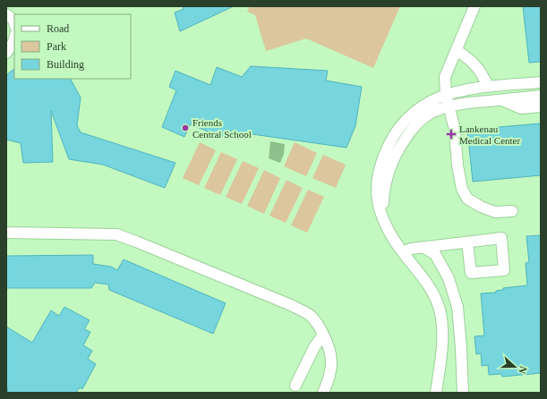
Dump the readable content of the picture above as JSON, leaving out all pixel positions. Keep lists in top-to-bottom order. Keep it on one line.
{"places":{"other":["Friends Central School"],"health":["Lankenau Medical Center"]},"legend":["Road","Park","Building"],"north":"right"}
